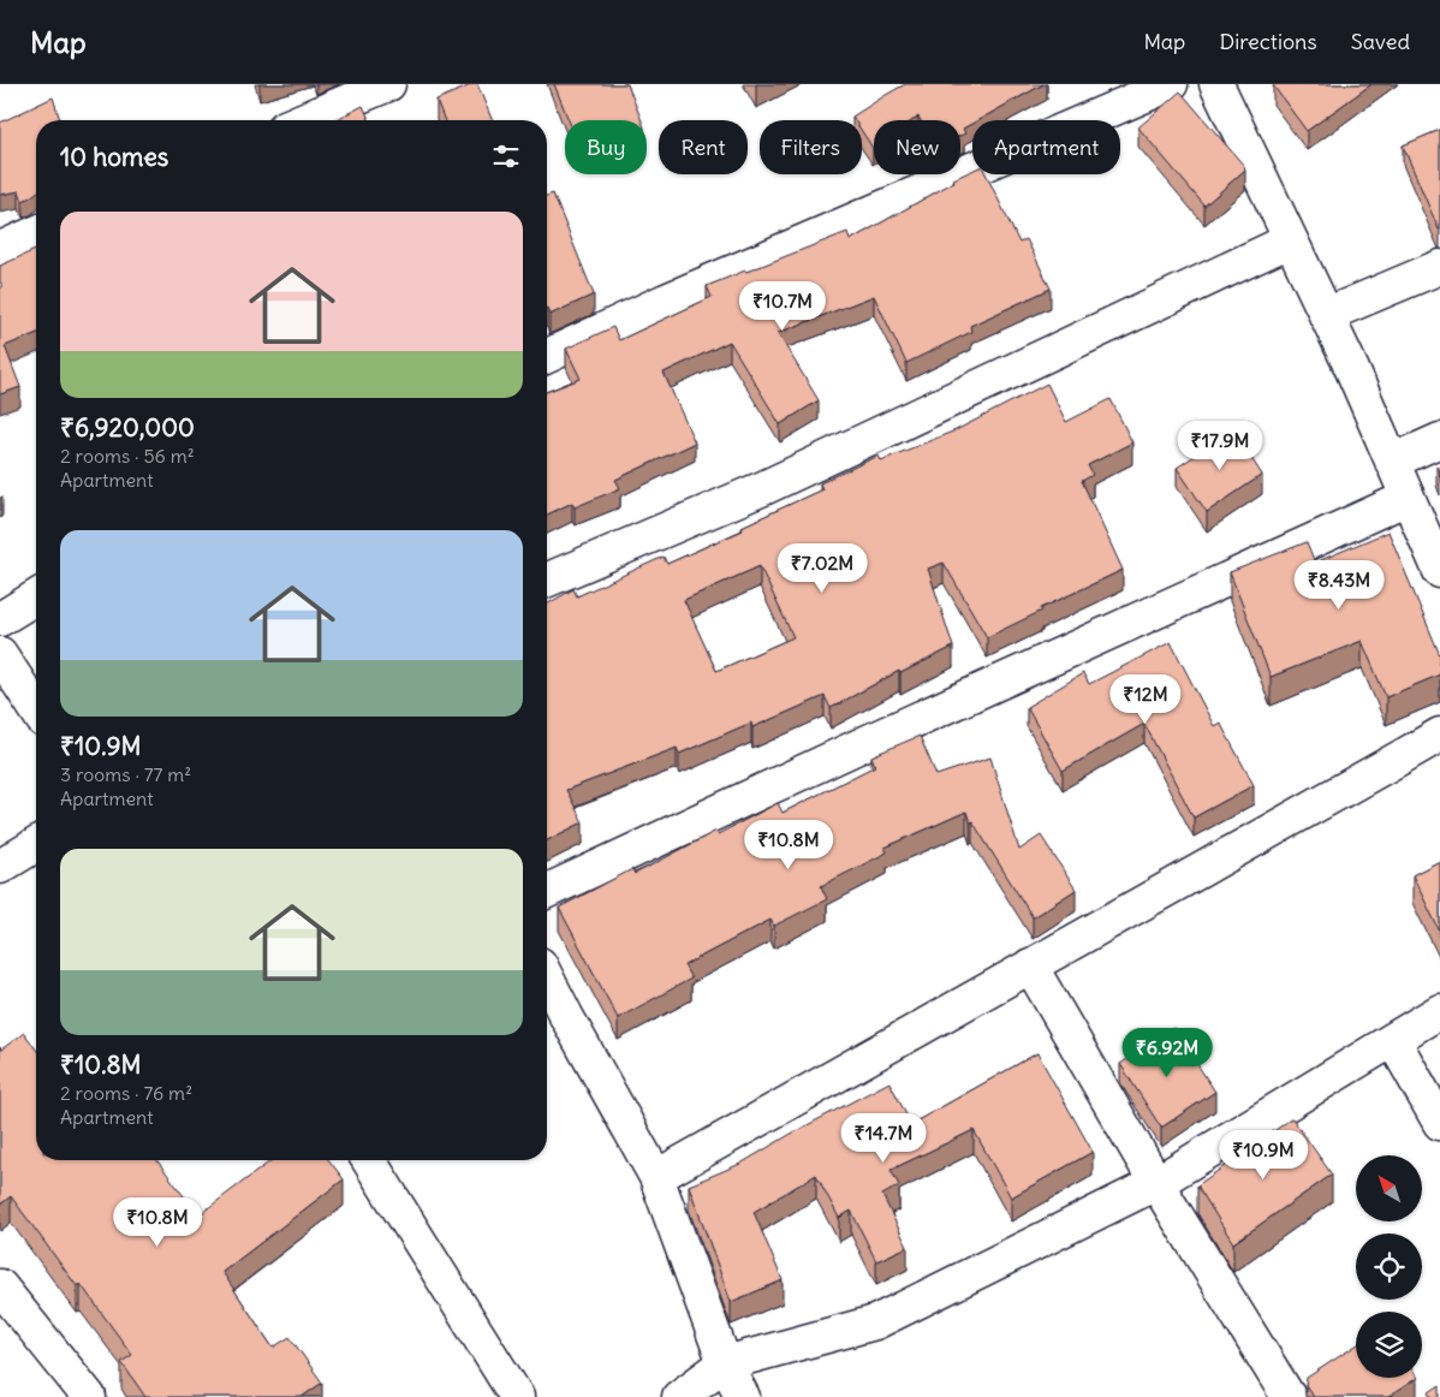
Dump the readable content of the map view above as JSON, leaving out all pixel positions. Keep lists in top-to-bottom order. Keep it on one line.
{"north":"top left","page":{"header":"Map","nav":["Map","Directions","Saved"],"chip":["Buy","Rent","Filters","New","Apartment"],"heading":"10 homes","list":[{"name":"₹6,920,000","note":"2 rooms · 56 m² · Apartment"},{"name":"₹10.9M","note":"3 rooms · 77 m² · Apartment"},{"name":"₹10.8M","note":"2 rooms · 76 m² · Apartment"}],"price":["₹10.7M","₹17.9M","₹7.02M","₹8.43M","₹12M","₹10.8M","₹6.92M","₹14.7M","₹10.9M","₹10.8M"]}}
